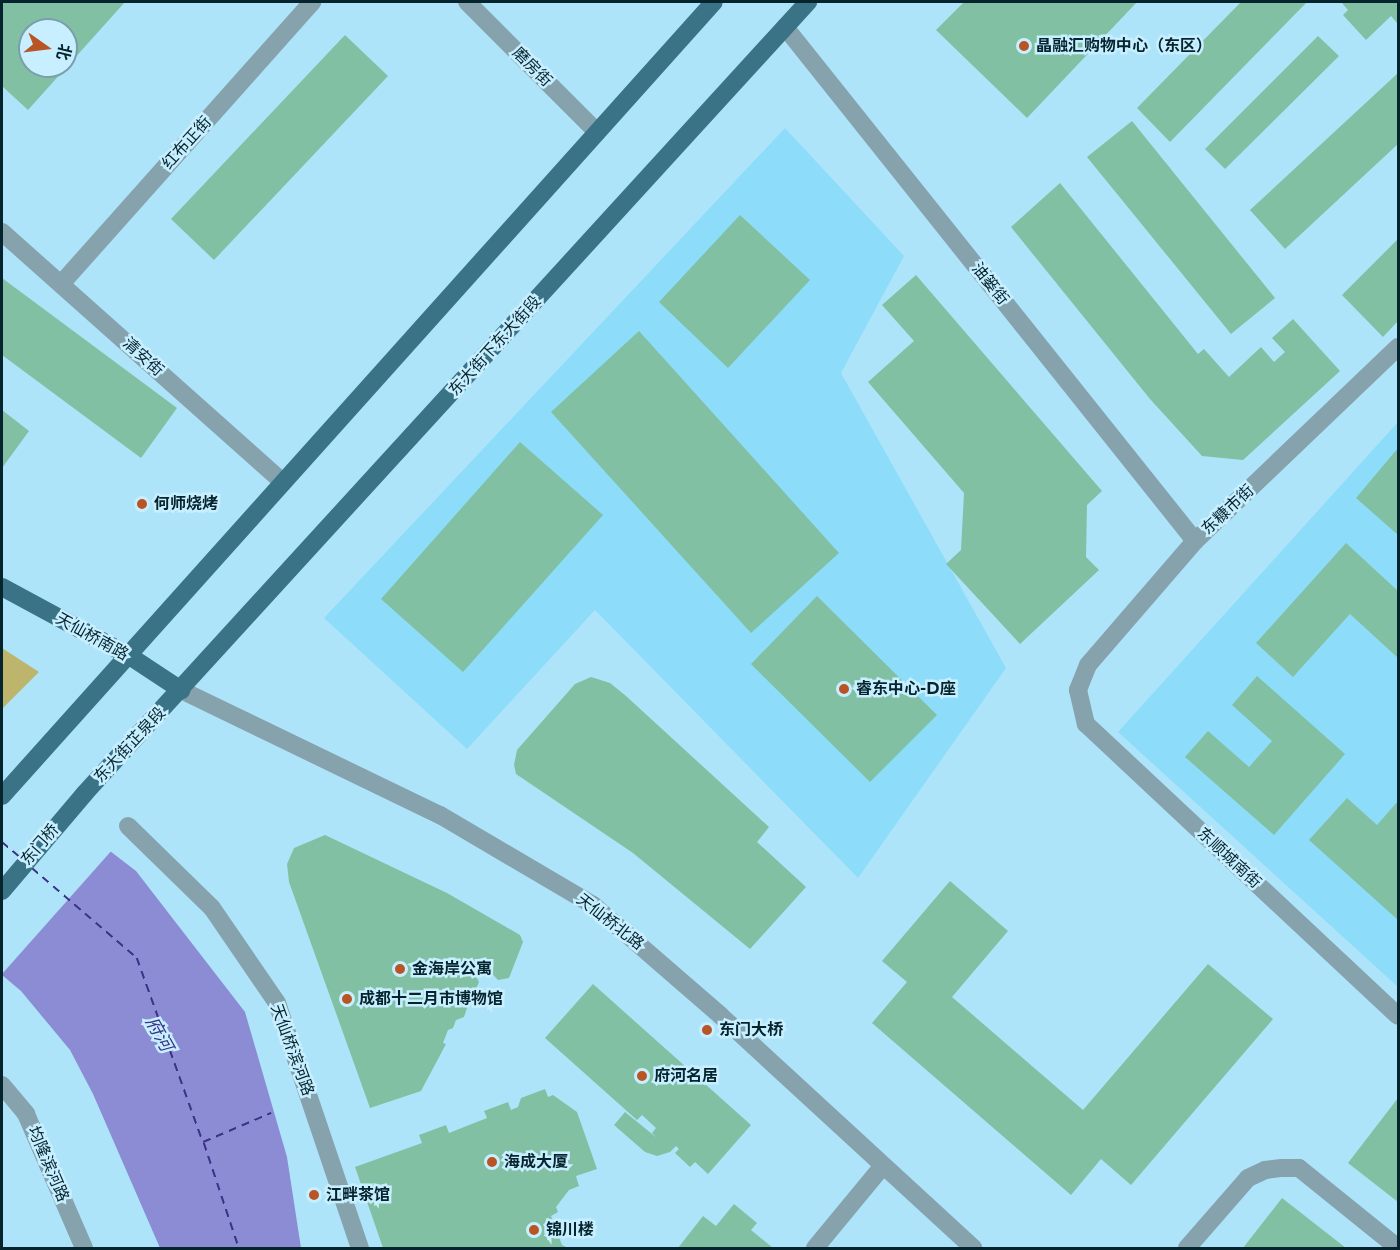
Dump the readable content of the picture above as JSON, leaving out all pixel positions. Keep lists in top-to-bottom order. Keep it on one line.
{"streets":{"main road":["东大街下东大街段","天仙桥南路","东大街芷泉段","东门桥"],"street":["磨房街","红布正街","油篓街","清安街","东糠市街","东顺城南街","天仙桥北路","天仙桥滨河路","均隆滨河路"]},"crossings":[["红布正街","清安街"],["油篓街","东大街下东大街段"],["油篓街","东糠市街"],["东大街下东大街段","天仙桥南路"],["东大街下东大街段","东大街芷泉段"],["东大街下东大街段","天仙桥北路"],["东糠市街","东顺城南街"],["天仙桥南路","东大街芷泉段"],["天仙桥南路","天仙桥北路"],["东大街芷泉段","东门桥"],["东大街芷泉段","天仙桥北路"]],"water":["府河"],"places":["晶融汇购物中心（东区）","何师烧烤","睿东中心-D座","金海岸公寓","成都十二月市博物馆","东门大桥","府河名居","海成大厦","江畔茶馆","锦川楼"],"north":"right"}
